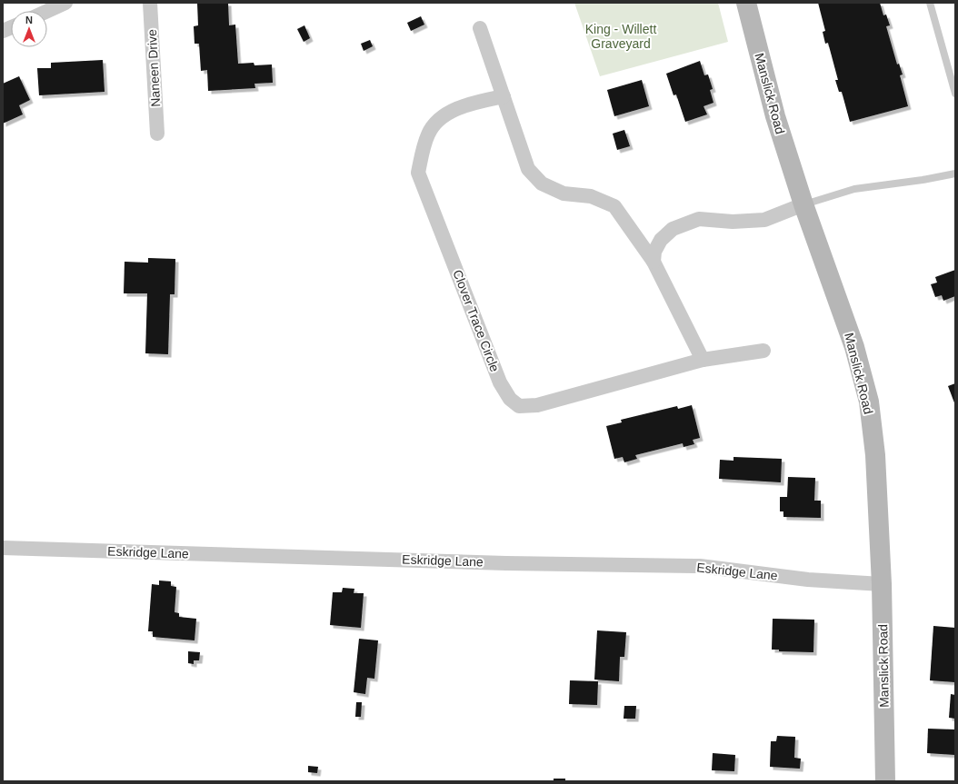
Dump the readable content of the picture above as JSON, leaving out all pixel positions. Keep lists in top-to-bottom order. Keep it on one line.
{"streets":{"main road":["Manslick Road"],"street":["Naneen Drive","Clover Trace Circle","Eskridge Lane"]},"crossings":[["Manslick Road","Eskridge Lane"]],"parks":["King - Willett Graveyard"],"north":"top"}
